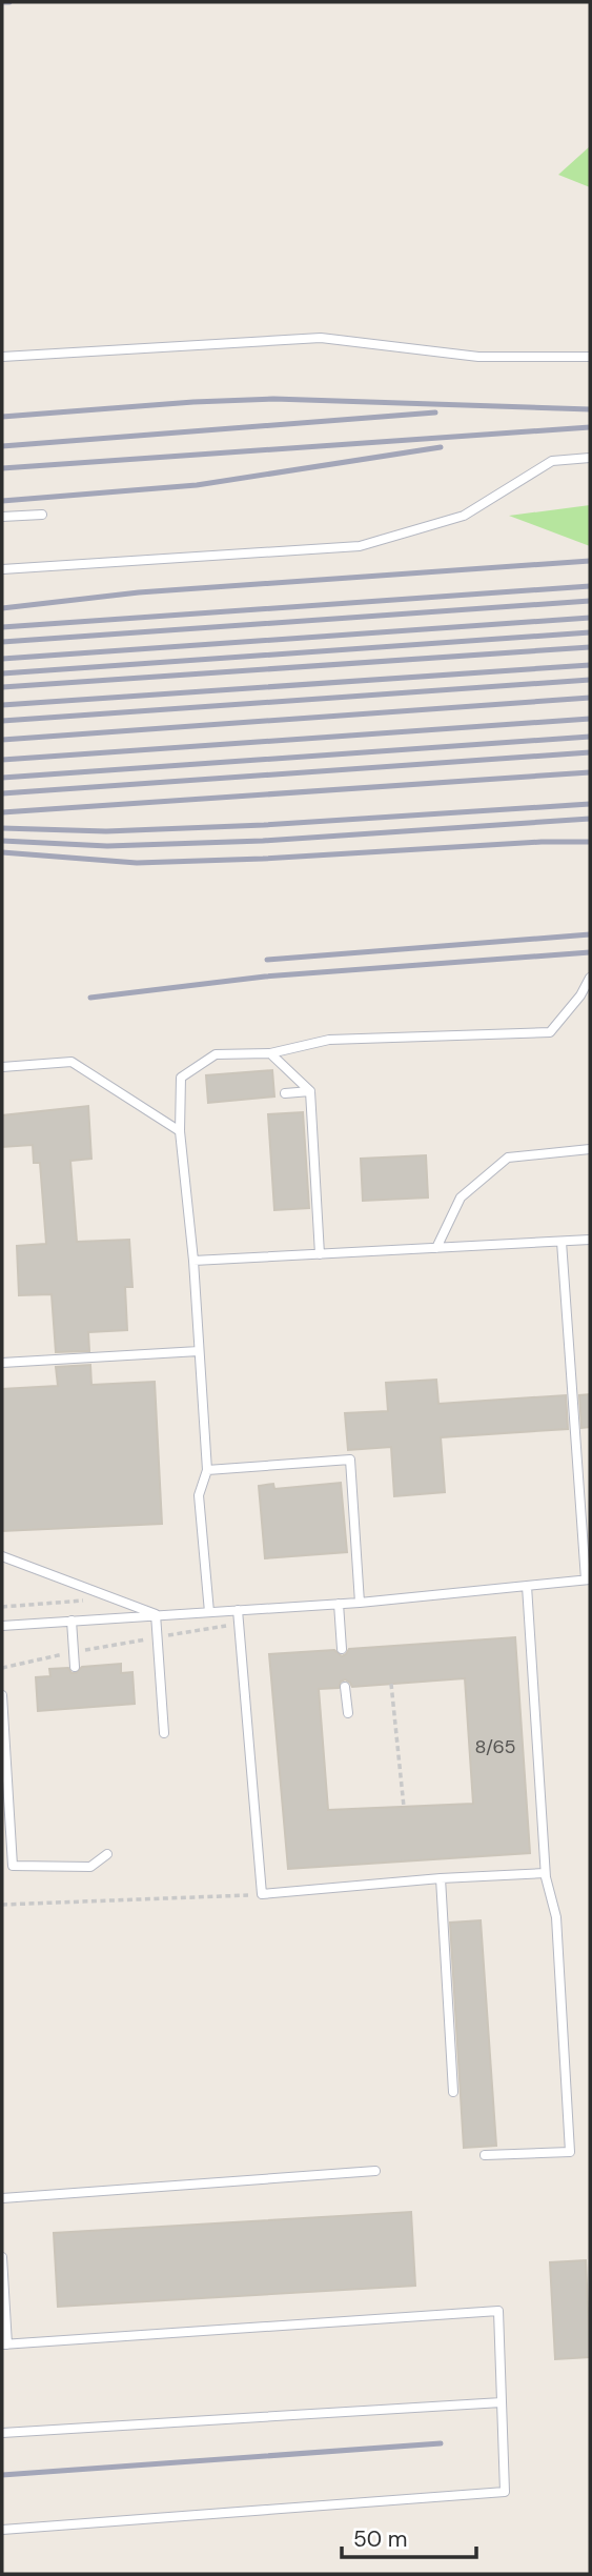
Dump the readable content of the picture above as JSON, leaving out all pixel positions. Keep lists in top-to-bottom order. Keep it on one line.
{"house_numbers":["8/65"],"scale_bar":"50 m"}
